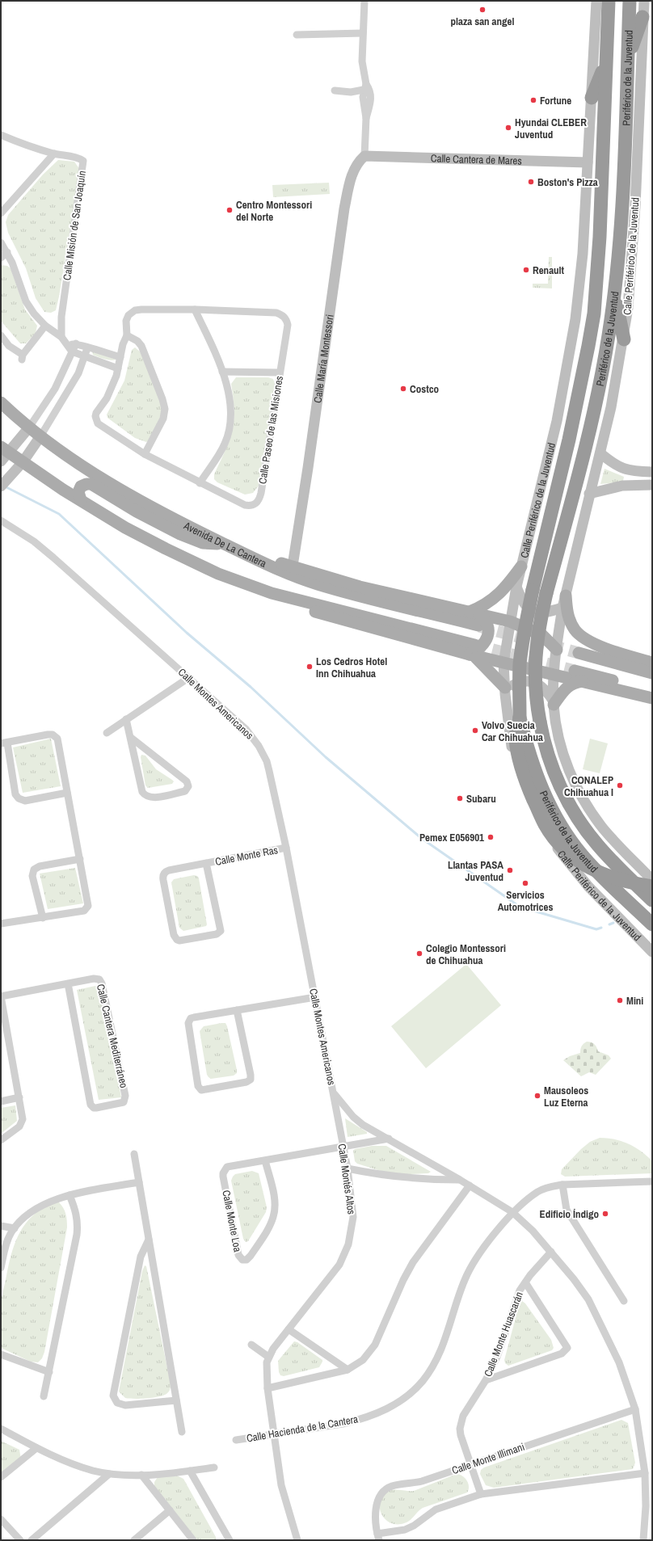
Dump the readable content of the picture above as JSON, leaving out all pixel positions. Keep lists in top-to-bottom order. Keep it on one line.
{"streets":{"highway":["Periférico de la Juventud"],"main road":["Calle Cantera de Mares","Calle Periférico de la Juventud","Calle María Montessori","Avenida De La Cantera"],"street":["Calle Misión de San Joaquín","Calle Paseo de las Misiones","Calle Montes Americanos","Calle Monte Ras","Calle Cantera Mediterráneo","Calle Montés Altos","Calle Monte Loa","Calle Monte Huascarán","Calle Hacienda de la Cantera","Calle Monte Illimani"]},"crossings":[["Calle Cantera de Mares","Calle Periférico de la Juventud"],["Calle Cantera de Mares","Calle María Montessori"],["Calle Montes Americanos","Calle Monte Ras"],["Calle Montes Americanos","Calle Montés Altos"],["Calle Montes Americanos","Calle Monte Loa"],["Calle Montes Americanos","Calle Monte Huascarán"],["Calle Montes Americanos","Calle Hacienda de la Cantera"],["Calle Montes Americanos","Calle Monte Illimani"],["Calle Montés Altos","Calle Monte Loa"],["Calle Montés Altos","Calle Hacienda de la Cantera"],["Calle Monte Huascarán","Calle Monte Illimani"]],"places":["plaza san angel","Fortune","Hyundai CLEBER Juventud","Boston's Pizza","Centro Montessori del Norte","Renault","Costco","Los Cedros Hotel Inn Chihuahua","Volvo Suecia Car Chihuahua","CONALEP Chihuahua I","Subaru","Pemex E056901","Llantas PASA Juventud","Servicios Automotrices","Colegio Montessori de Chihuahua","Mini","Mausoleos Luz Eterna","Edificio Índigo"]}
